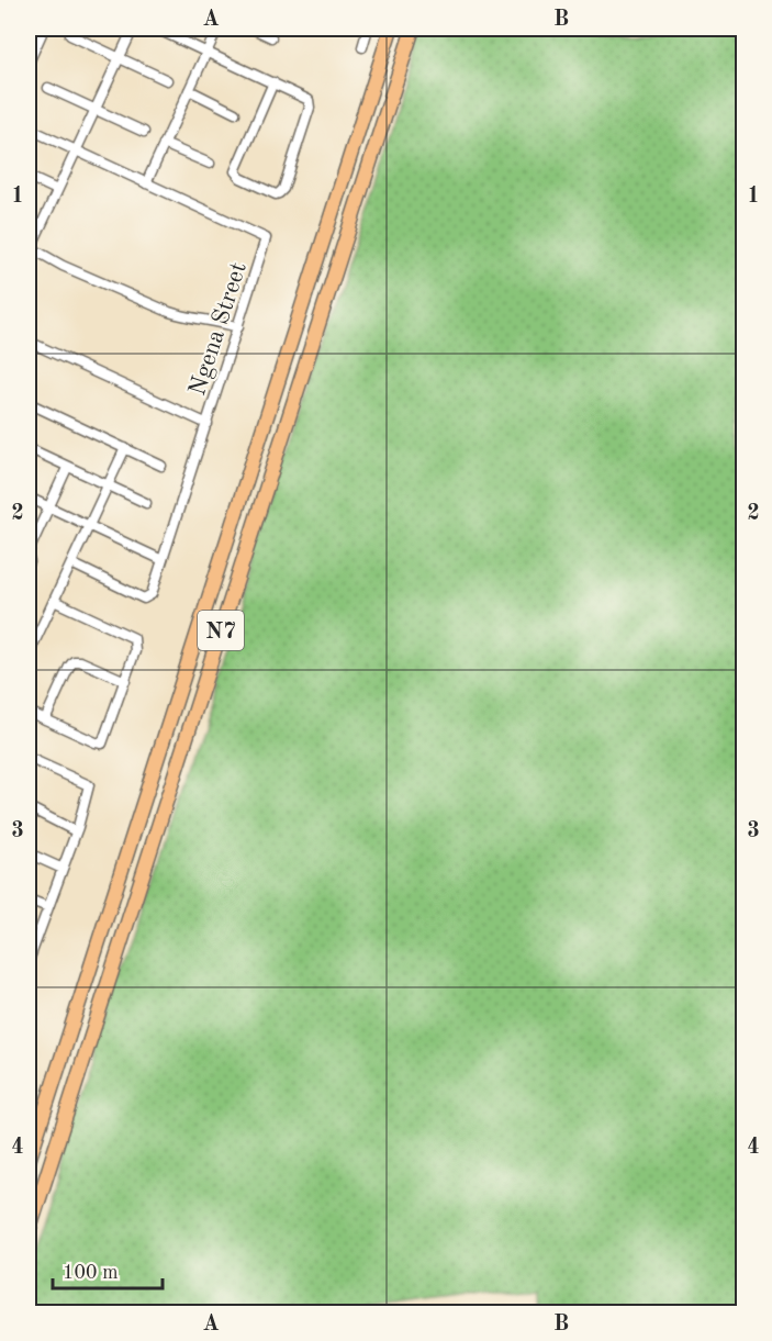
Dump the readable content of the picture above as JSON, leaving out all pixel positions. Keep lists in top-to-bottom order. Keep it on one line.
{"streets":{"highway":["N7"],"street":["Ngena Street"]},"scale_bar":"100 m","grid":{"columns":["A","B"],"rows":["1","2","3","4"]}}
